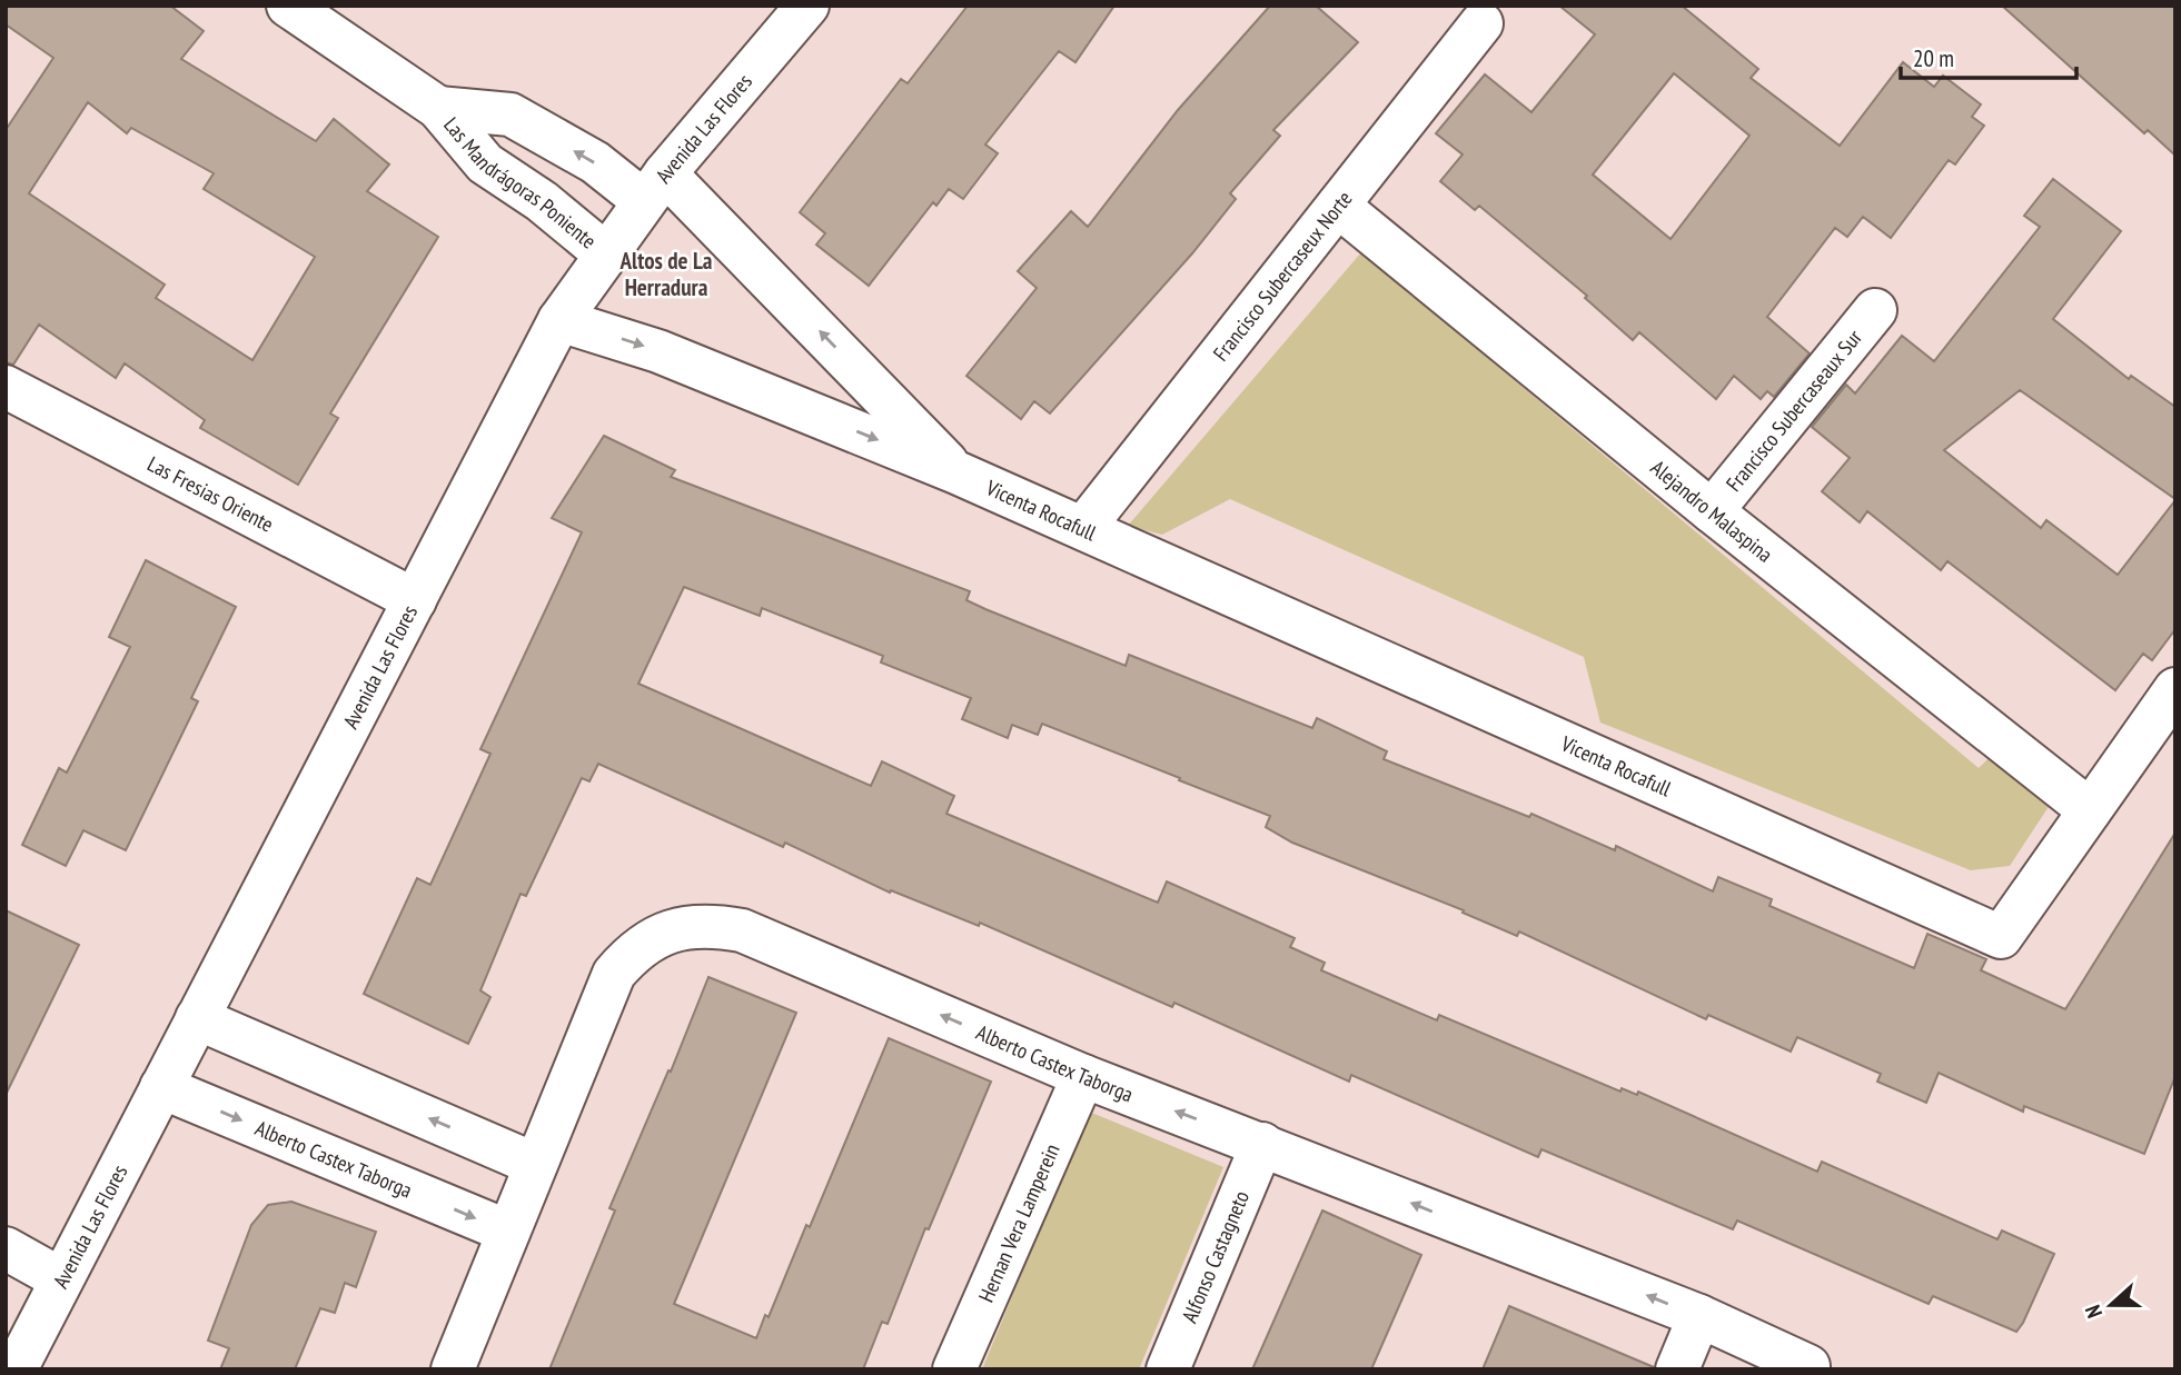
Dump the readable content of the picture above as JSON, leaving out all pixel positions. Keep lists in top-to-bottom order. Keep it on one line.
{"streets":{"street":["Avenida Las Flores","Las Mandrágoras Poniente","Francisco Subercaseux Norte","Francisco Subercaseaux Sur","Las Fresias Oriente","Vicenta Rocafull","Alejandro Malaspina","Alberto Castex Taborga","Hernan Vera Lamperein","Alfonso Castagneto"]},"crossings":[["Avenida Las Flores","Las Mandrágoras Poniente"],["Avenida Las Flores","Las Fresias Oriente"],["Avenida Las Flores","Vicenta Rocafull"],["Avenida Las Flores","Alberto Castex Taborga"],["Las Mandrágoras Poniente","Vicenta Rocafull"],["Francisco Subercaseux Norte","Vicenta Rocafull"],["Francisco Subercaseux Norte","Alejandro Malaspina"],["Francisco Subercaseaux Sur","Alejandro Malaspina"],["Vicenta Rocafull","Alejandro Malaspina"],["Alberto Castex Taborga","Hernan Vera Lamperein"],["Alberto Castex Taborga","Alfonso Castagneto"]],"districts":["Altos de La Herradura"],"scale_bar":"20 m","north":"left"}
